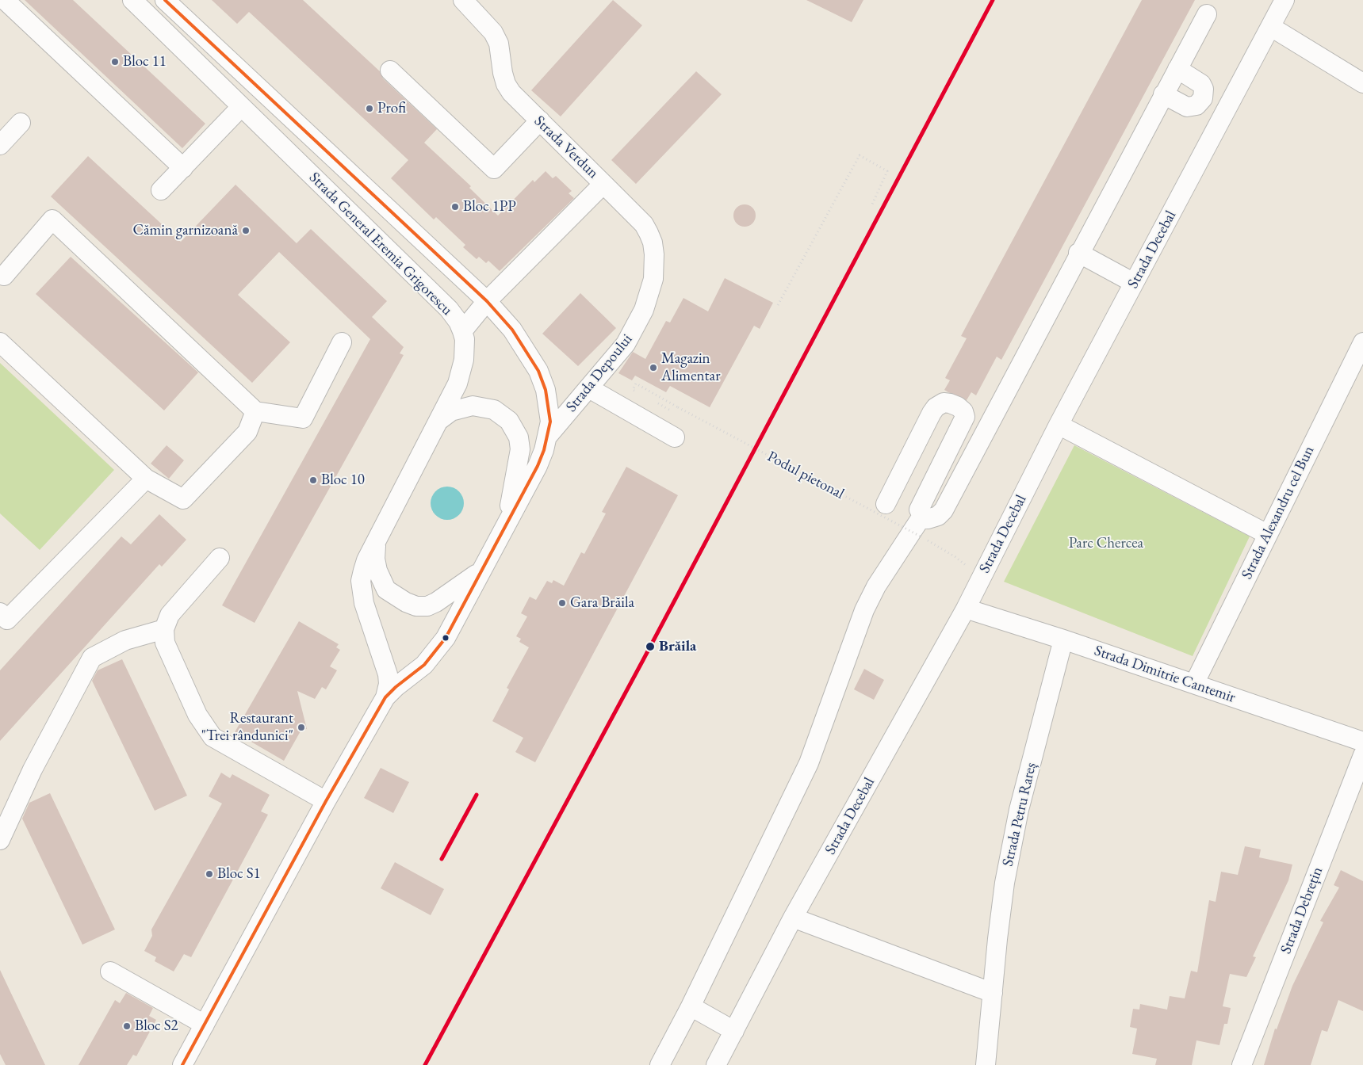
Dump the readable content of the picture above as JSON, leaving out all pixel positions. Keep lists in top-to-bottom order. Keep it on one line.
{"streets":{"street":["Strada Verdun","Strada General Eremia Grigorescu","Strada Decebal","Strada Depoului","Strada Alexandru cel Bun","Strada Dimitrie Cantemir","Strada Petru Rareș","Strada Debrețin"],"path":["Podul pietonal"]},"crossings":[["Strada Verdun","Strada General Eremia Grigorescu"],["Strada Verdun","Strada Depoului"],["Strada General Eremia Grigorescu","Strada Depoului"],["Strada Decebal","Strada Dimitrie Cantemir"],["Strada Alexandru cel Bun","Strada Dimitrie Cantemir"],["Strada Dimitrie Cantemir","Strada Petru Rareș"]],"parks":["Parc Chercea"],"places":["Bloc 11","Profi","Bloc 1PP","Cămin garnizoană","Magazin Alimentar","Bloc 10","Gara Brăila","Brăila","Restaurant \"Trei rândunici\"","Bloc S1","Bloc S2"]}
